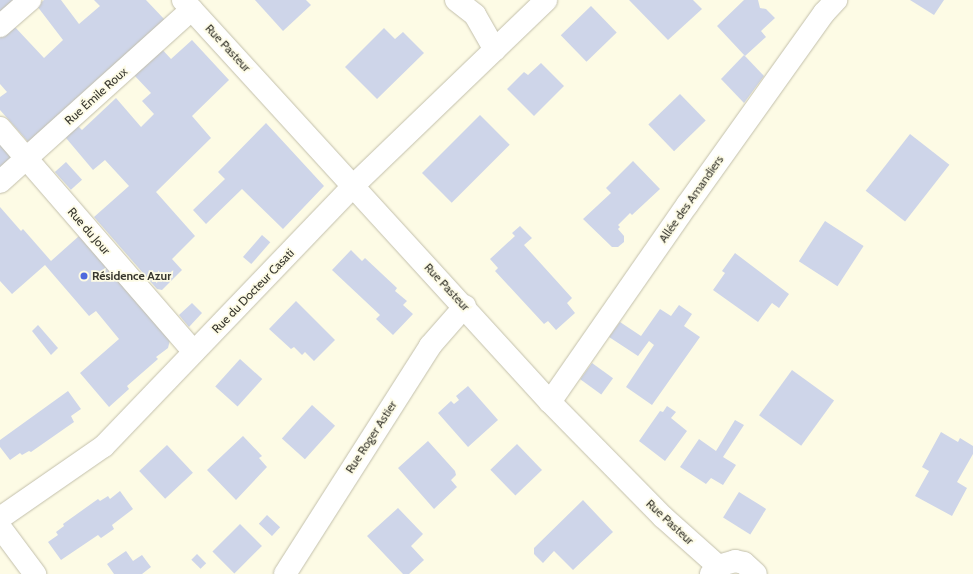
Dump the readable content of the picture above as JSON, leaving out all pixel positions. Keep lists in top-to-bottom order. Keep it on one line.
{"streets":{"street":["Rue Pasteur","Rue Émile Roux","Allée des Amandiers","Rue du Jour","Rue du Docteur Casati","Rue Roger Astier"]},"crossings":[["Rue Pasteur","Rue Émile Roux"],["Rue Pasteur","Allée des Amandiers"],["Rue Pasteur","Rue du Docteur Casati"],["Rue Pasteur","Rue Roger Astier"],["Rue Émile Roux","Rue du Jour"],["Rue du Jour","Rue du Docteur Casati"]],"places":["Résidence Azur"]}
